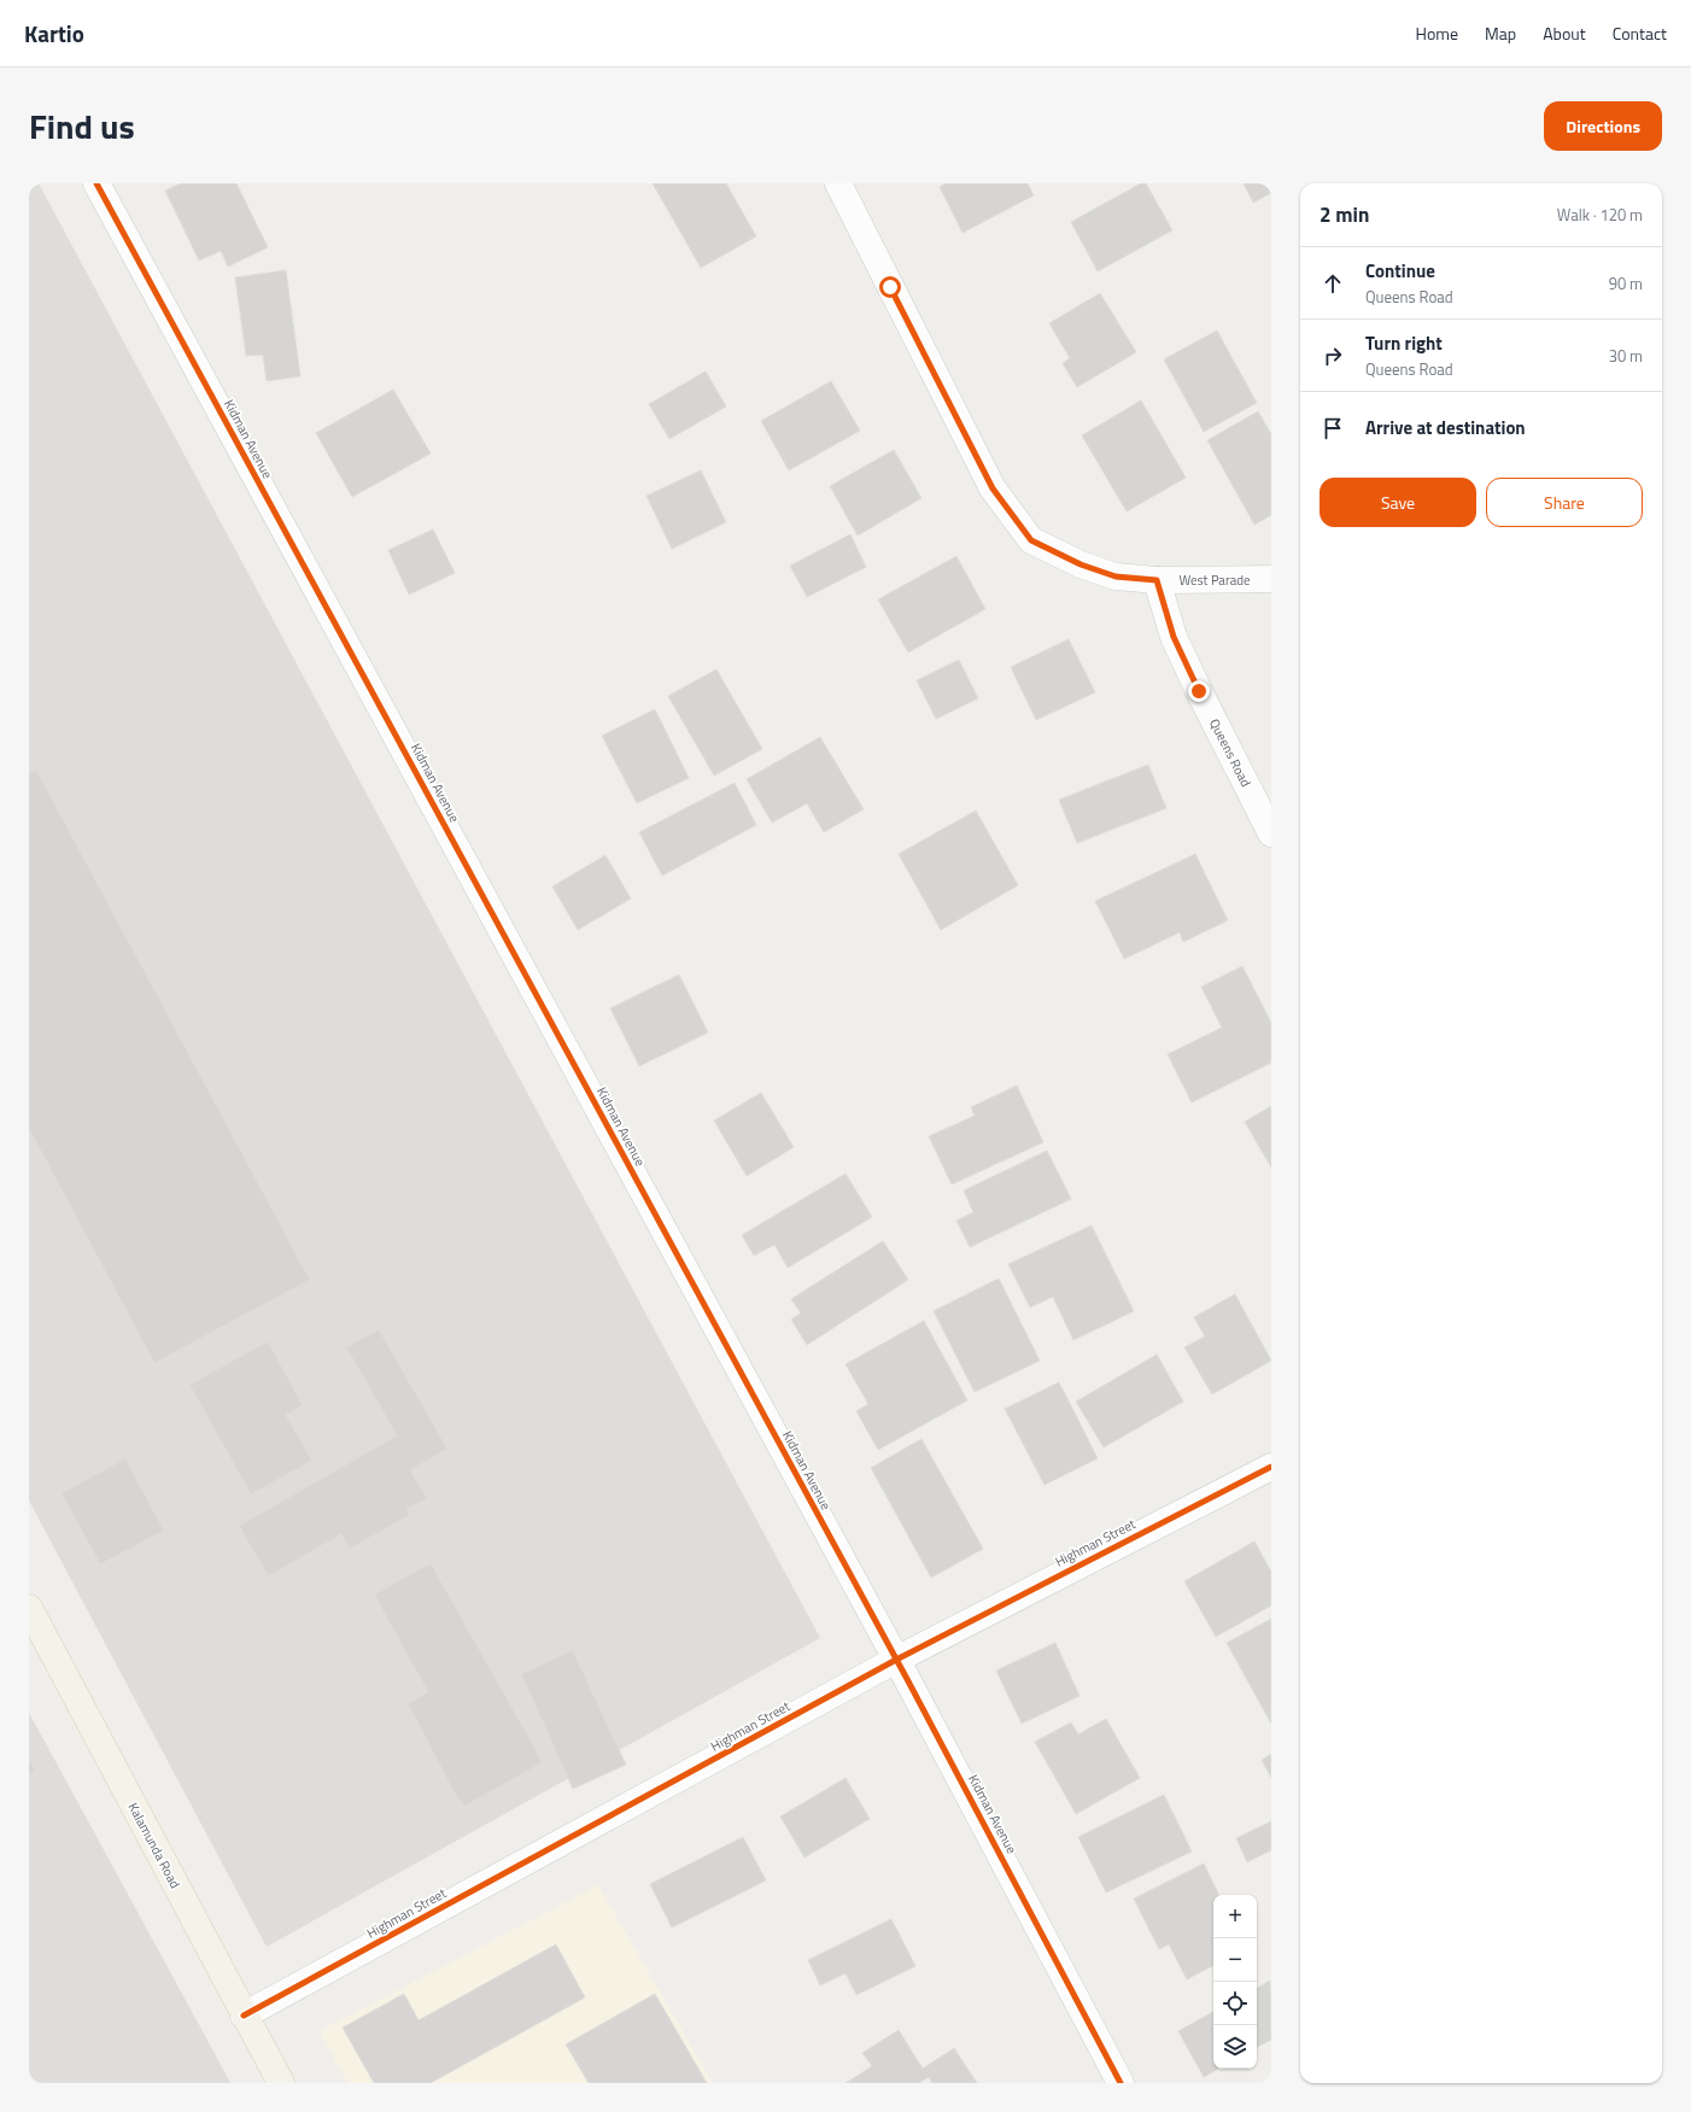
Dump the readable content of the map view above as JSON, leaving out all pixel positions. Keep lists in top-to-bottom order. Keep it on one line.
{"streets":{"main road":["Kalamunda Road"],"street":["Kidman Avenue","West Parade","Queens Road","Highman Street"]},"crossings":[["Kidman Avenue","Highman Street"],["West Parade","Queens Road"],["Highman Street","Kalamunda Road"]],"page":{"header":"Kartio","nav":["Home","Map","About","Contact"],"title":"Find us","buttons":["Directions",["Save","Share"]],"heading":["2 min","Walk · 120 m"],"list":[["Continue","Queens Road","90 m"],["Turn right","Queens Road","30 m"],"Arrive at destination"],"map_buttons":["+","−"]}}
